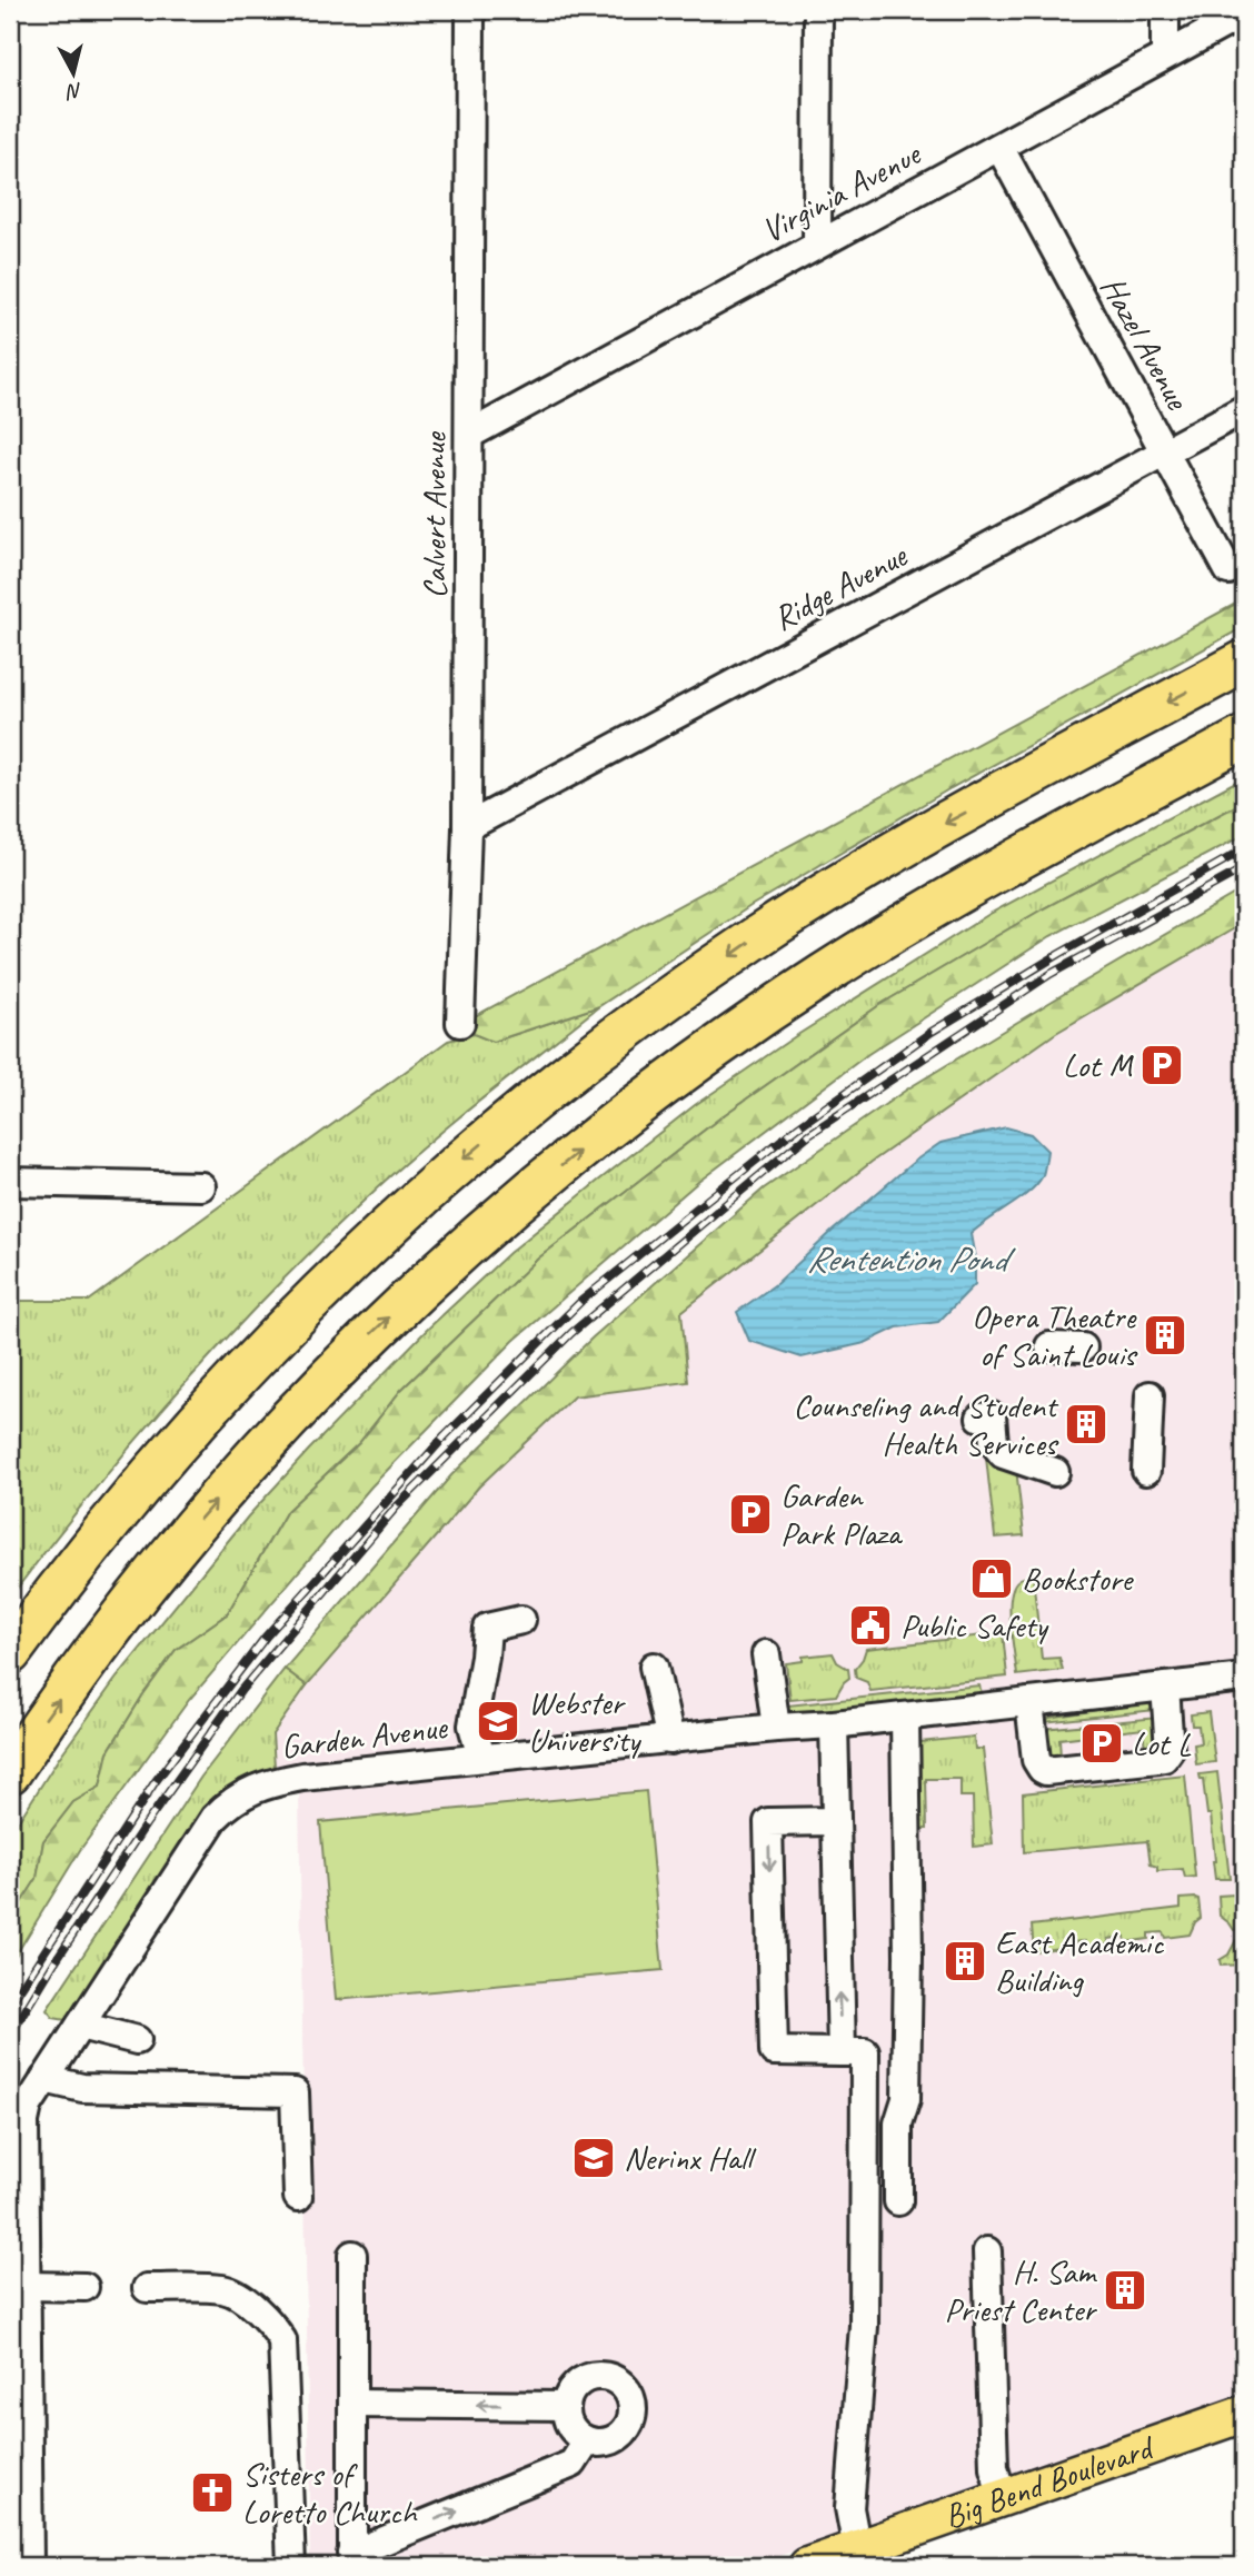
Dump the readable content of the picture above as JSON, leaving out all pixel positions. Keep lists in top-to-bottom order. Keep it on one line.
{"streets":{"main road":["Big Bend Boulevard"],"street":["Virginia Avenue","Hazel Avenue","Calvert Avenue","Ridge Avenue","Garden Avenue"]},"crossings":[["Virginia Avenue","Hazel Avenue"],["Virginia Avenue","Calvert Avenue"],["Hazel Avenue","Ridge Avenue"],["Calvert Avenue","Ridge Avenue"]],"water":["Rentention Pond"],"places":{"parking":["Lot M","Garden Park Plaza","Lot L"],"building":["Opera Theatre of Saint Louis","Counseling and Student Health Services","East Academic Building","H. Sam Priest Center"],"shop":["Bookstore"],"public building":["Public Safety"],"school or university":["Webster University","Nerinx Hall"],"church":["Sisters of Loretto Church"]},"north":"bottom"}
